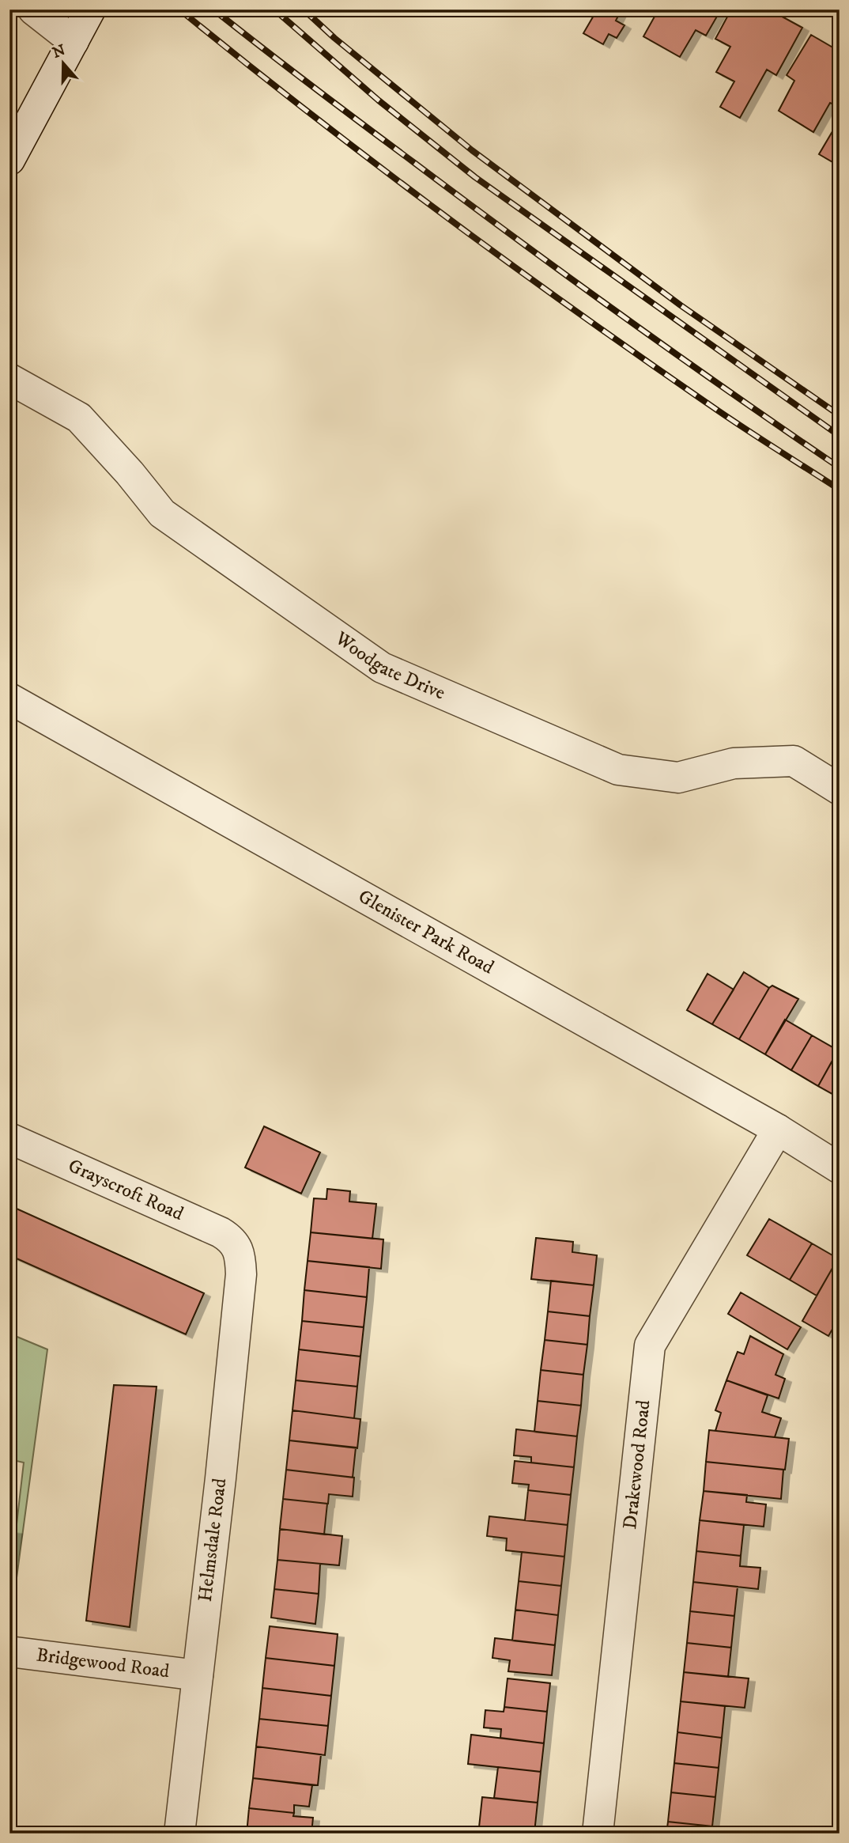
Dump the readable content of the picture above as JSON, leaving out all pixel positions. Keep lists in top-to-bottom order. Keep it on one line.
{"streets":{"street":["Woodgate Drive","Glenister Park Road","Grayscroft Road","Drakewood Road","Helmsdale Road","Bridgewood Road"]},"crossings":[["Glenister Park Road","Drakewood Road"],["Grayscroft Road","Helmsdale Road"],["Helmsdale Road","Bridgewood Road"]],"north":"top"}
